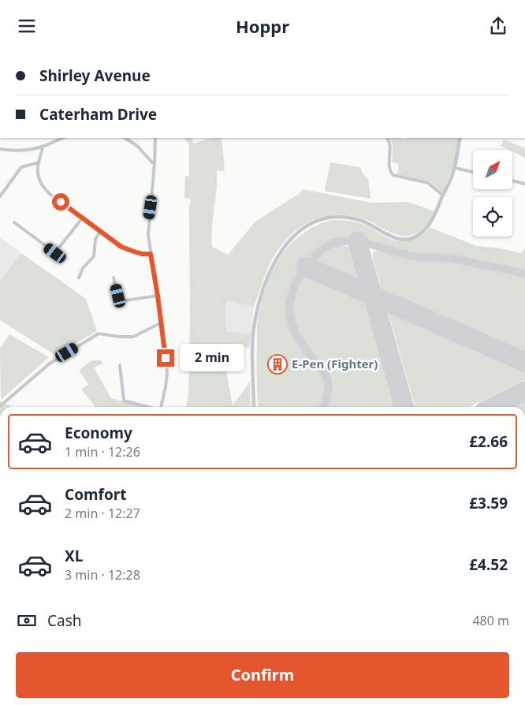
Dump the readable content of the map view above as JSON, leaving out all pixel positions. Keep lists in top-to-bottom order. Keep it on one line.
{"places":{"building":["E-Pen (Fighter)"]},"north":"top right","page":{"header":"Hoppr","banner":["Shirley Avenue","Caterham Drive"],"bubble":"2 min","list":[{"name":"Economy","note":"1 min · 12:26","value":"£2.66"},{"name":"Comfort","note":"2 min · 12:27","value":"£3.59"},{"name":"XL","note":"3 min · 12:28","value":"£4.52"}],"pay":["Cash","480 m"],"buttons":"Confirm"}}
